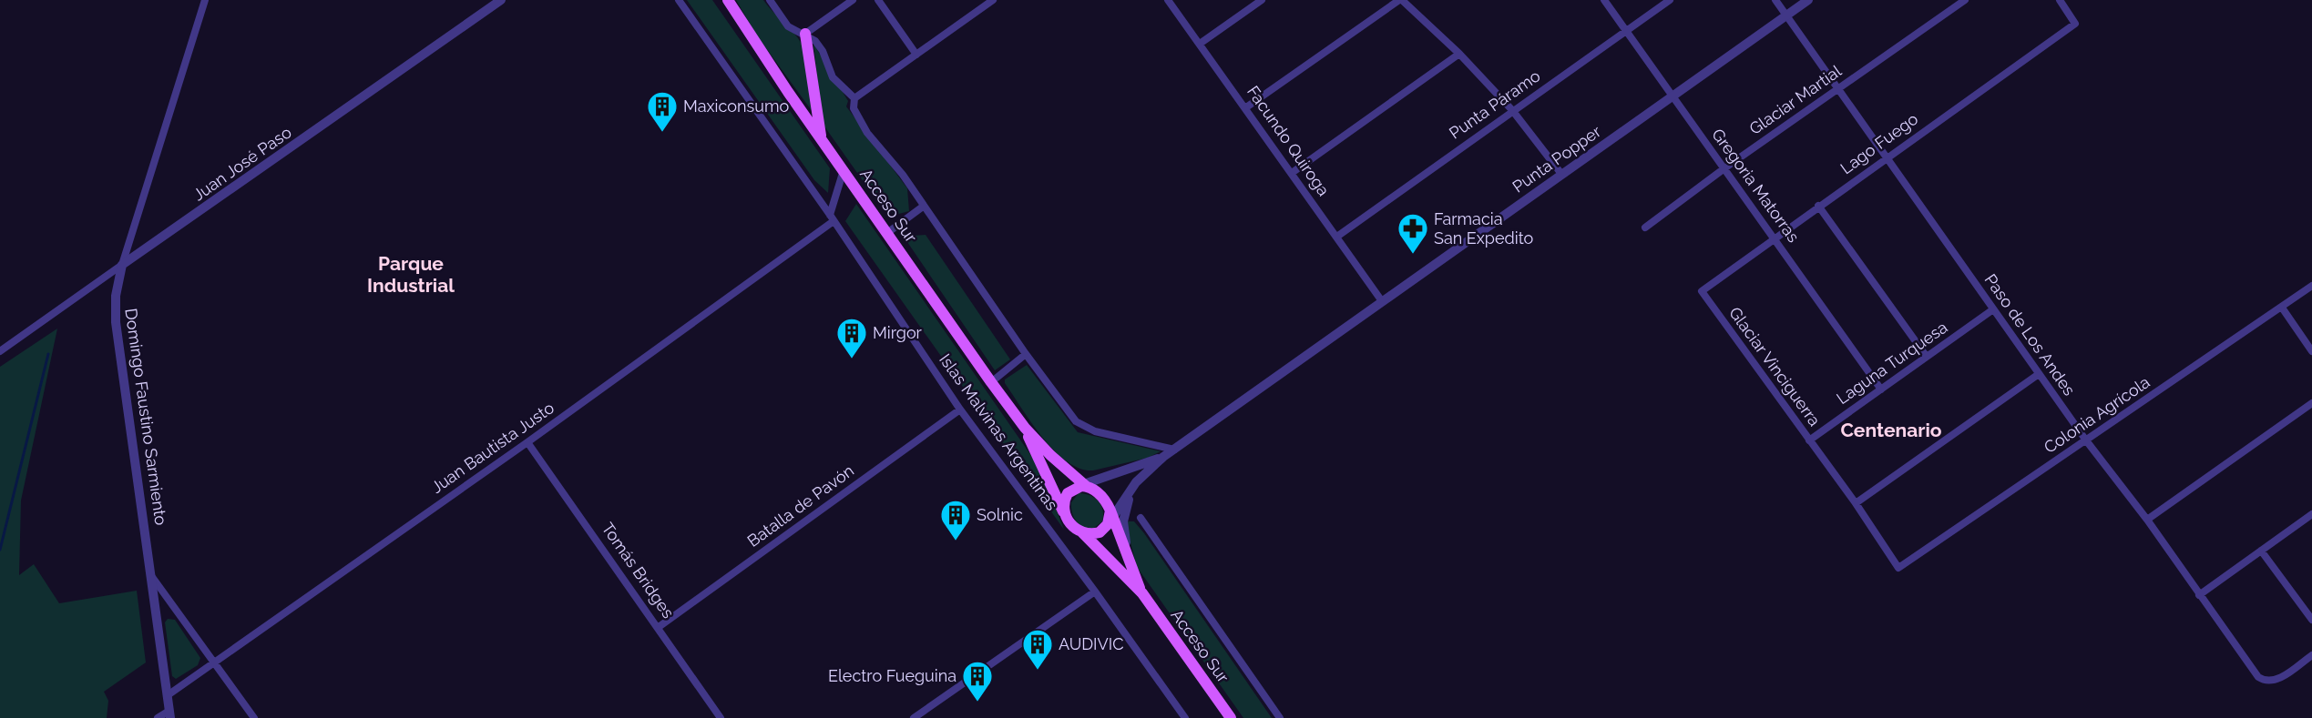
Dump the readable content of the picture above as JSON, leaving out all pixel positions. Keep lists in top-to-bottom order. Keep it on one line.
{"streets":{"main road":["Acceso Sur"],"street":["Glaciar Martial","Punta Páramo","Facundo Quiroga","Lago Fuego","Punta Popper","Juan José Paso","Gregoria Matorras","Paso de Los Andes","Laguna Turquesa","Glaciar Vinciguerra","Colonia Agrícola","Domingo Faustino Sarmiento","Islas Malvinas Argentinas","Juan Bautista Justo","Batalla de Pavón","Tomás Bridges"]},"crossings":[["Glaciar Martial","Gregoria Matorras"],["Glaciar Martial","Paso de Los Andes"],["Punta Páramo","Facundo Quiroga"],["Punta Páramo","Gregoria Matorras"],["Facundo Quiroga","Punta Popper"],["Lago Fuego","Gregoria Matorras"],["Lago Fuego","Paso de Los Andes"],["Lago Fuego","Glaciar Vinciguerra"],["Punta Popper","Gregoria Matorras"],["Punta Popper","Acceso Sur"],["Punta Popper","Paso de Los Andes"],["Juan José Paso","Domingo Faustino Sarmiento"],["Gregoria Matorras","Laguna Turquesa"],["Paso de Los Andes","Laguna Turquesa"],["Paso de Los Andes","Colonia Agrícola"],["Laguna Turquesa","Glaciar Vinciguerra"],["Glaciar Vinciguerra","Colonia Agrícola"],["Domingo Faustino Sarmiento","Juan Bautista Justo"],["Islas Malvinas Argentinas","Juan Bautista Justo"],["Islas Malvinas Argentinas","Batalla de Pavón"],["Juan Bautista Justo","Tomás Bridges"],["Batalla de Pavón","Tomás Bridges"]],"districts":["Parque Industrial","Centenario"],"places":{"building":["Maxiconsumo","Mirgor","Solnic","AUDIVIC","Electro Fueguina"],"pharmacy":["Farmacia San Expedito"]}}
